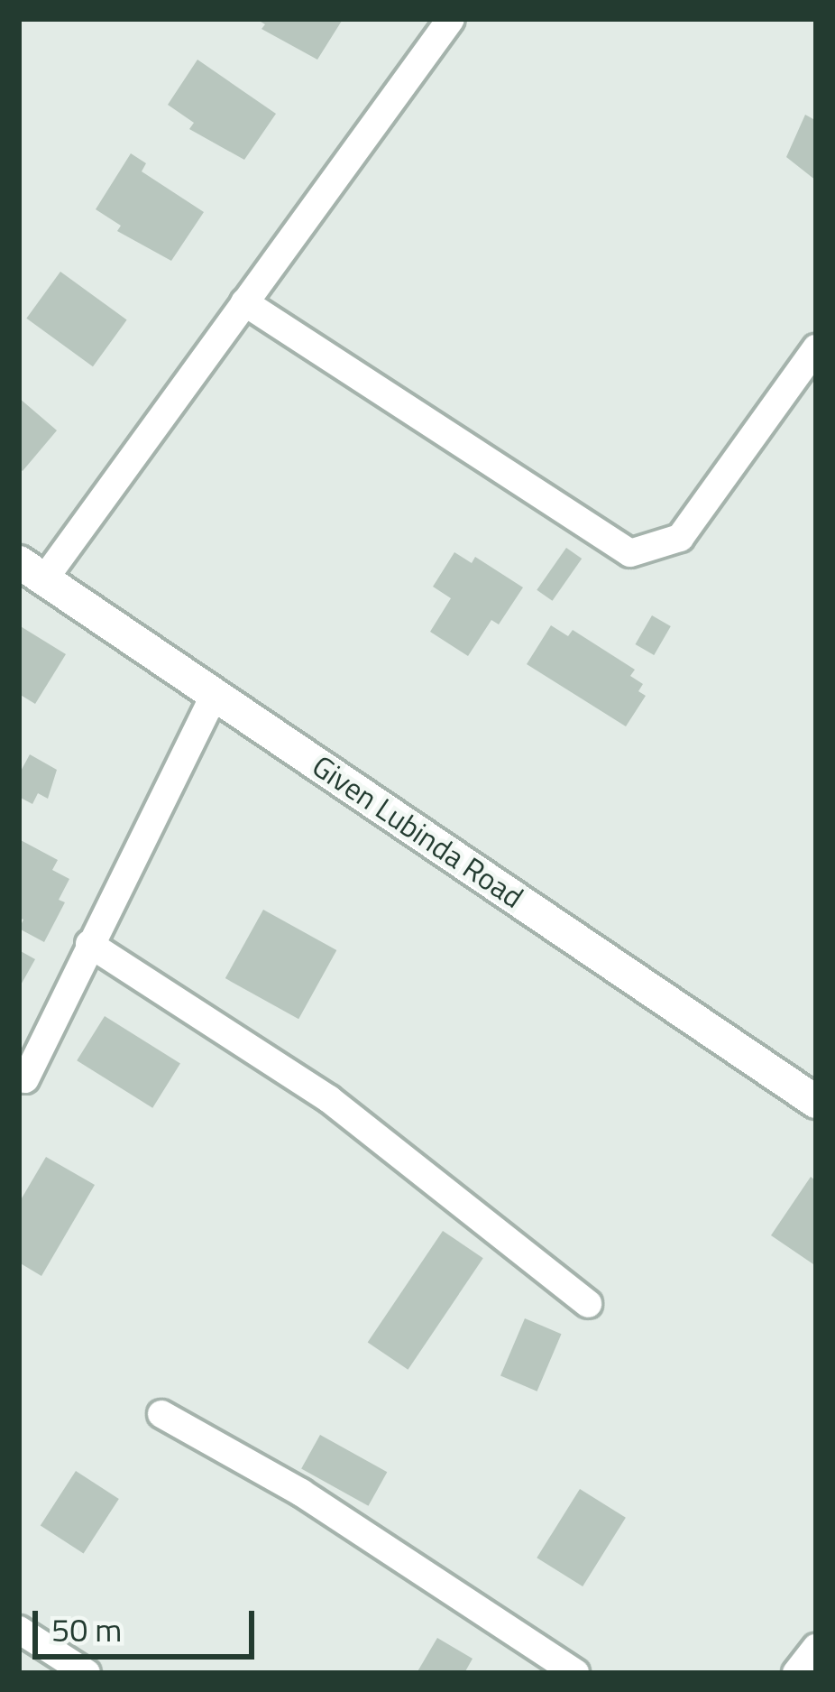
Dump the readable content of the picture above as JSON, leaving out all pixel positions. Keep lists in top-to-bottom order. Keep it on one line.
{"streets":{"street":["Given Lubinda Road"]},"scale_bar":"50 m"}
